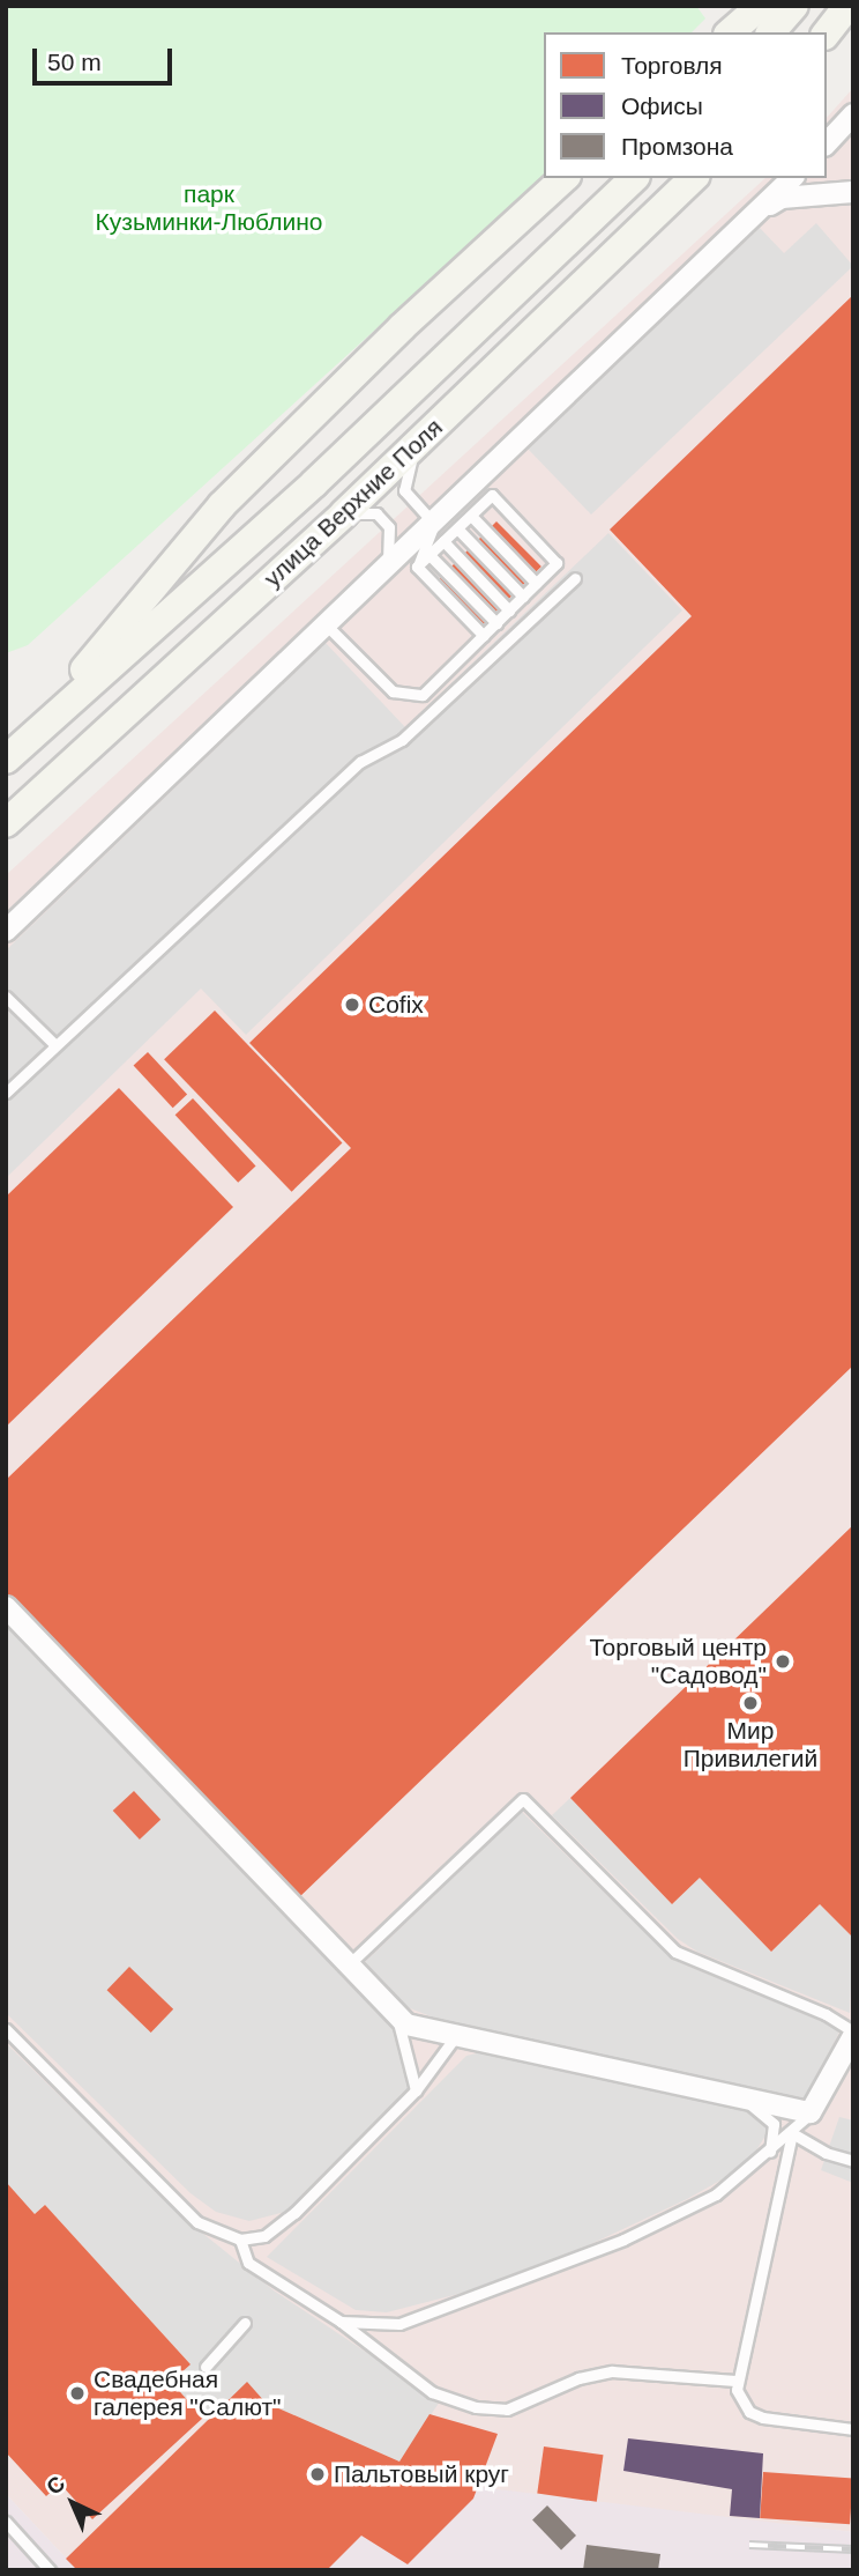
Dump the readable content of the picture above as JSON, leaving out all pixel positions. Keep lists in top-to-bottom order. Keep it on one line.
{"streets":{"main road":["улица Верхние Поля"]},"parks":["парк Кузьминки-Люблино"],"places":["Cofix","Торговый центр \"Садовод\"","Мир Привилегий","Свадебная галерея \"Салют\"","Пальтовый круг"],"legend":["Торговля","Офисы","Промзона"],"scale_bar":"50 m","north":"top left"}
